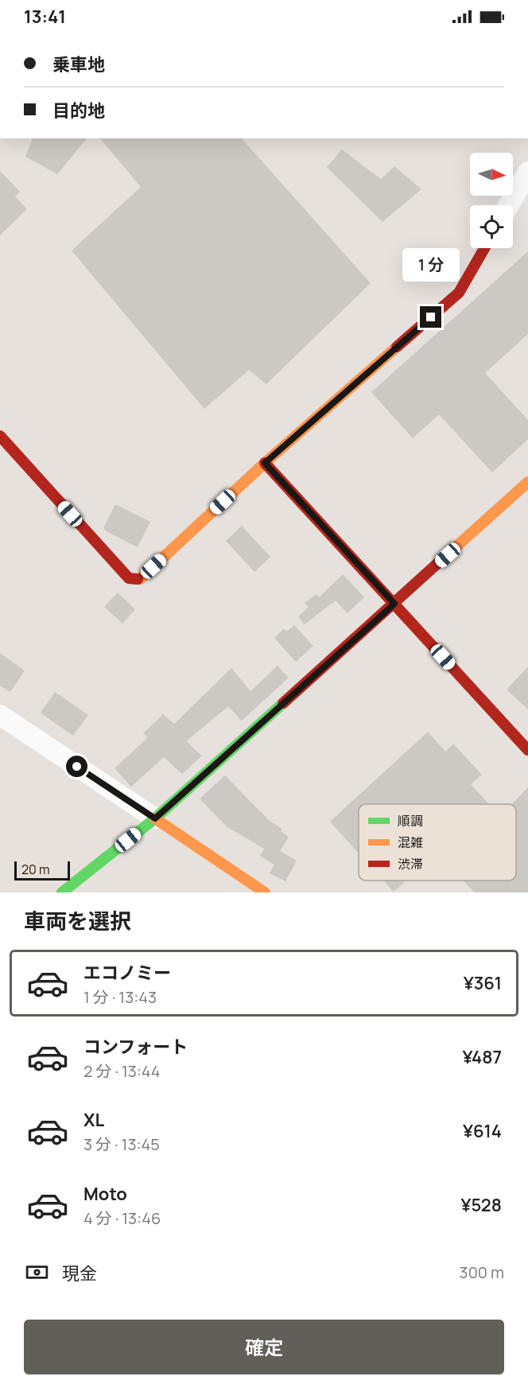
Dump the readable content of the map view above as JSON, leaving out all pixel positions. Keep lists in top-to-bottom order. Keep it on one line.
{"legend":["順調","混雑","渋滞"],"scale_bar":"20 m","north":"right","page":{"status":"13:41","banner":["乗車地","目的地"],"bubble":"1 分","scale":"20 m","heading":"車両を選択","list":[{"name":"エコノミー","note":"1 分 · 13:43","value":"¥361"},{"name":"コンフォート","note":"2 分 · 13:44","value":"¥487"},{"name":"XL","note":"3 分 · 13:45","value":"¥614"},{"name":"Moto","note":"4 分 · 13:46","value":"¥528"}],"pay":["現金","300 m"],"buttons":"確定"}}
